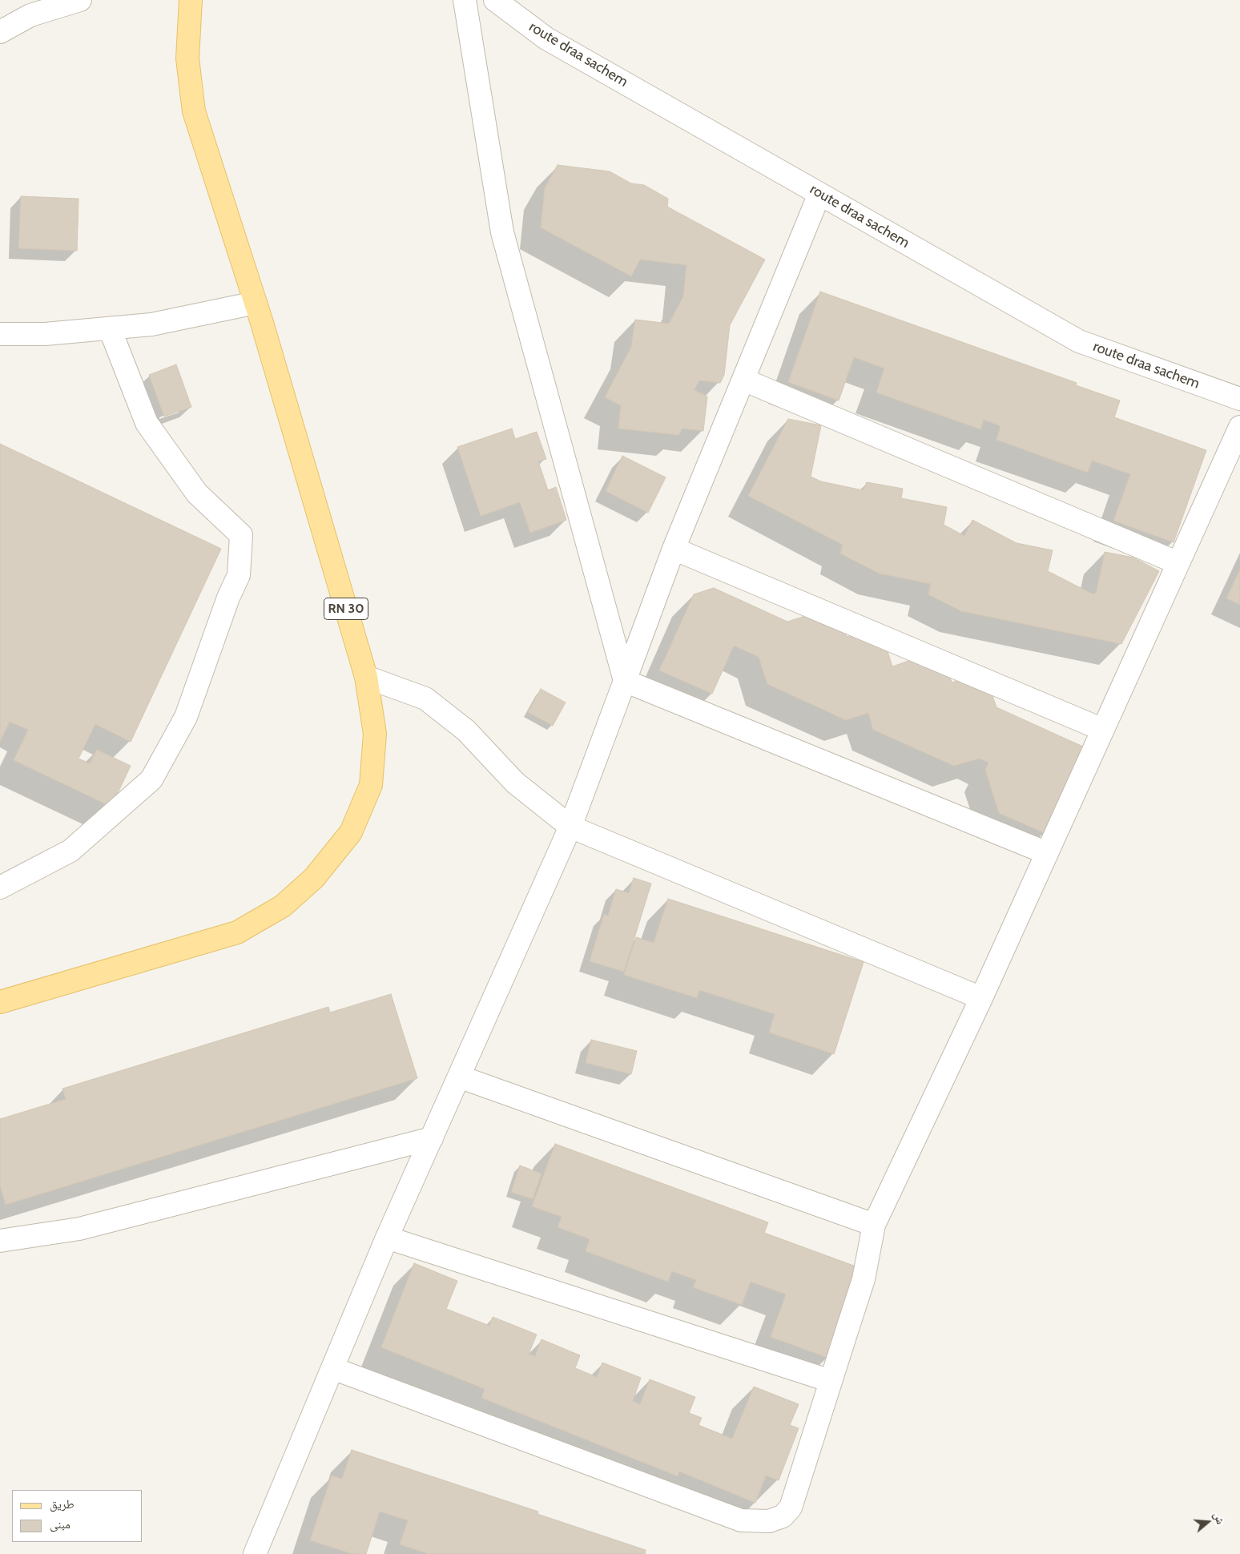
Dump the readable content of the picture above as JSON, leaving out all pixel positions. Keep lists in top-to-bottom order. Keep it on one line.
{"streets":{"main road":["RN 30"],"street":["route draa sachem"]},"legend":["طريق","مبنى"],"north":"right"}
